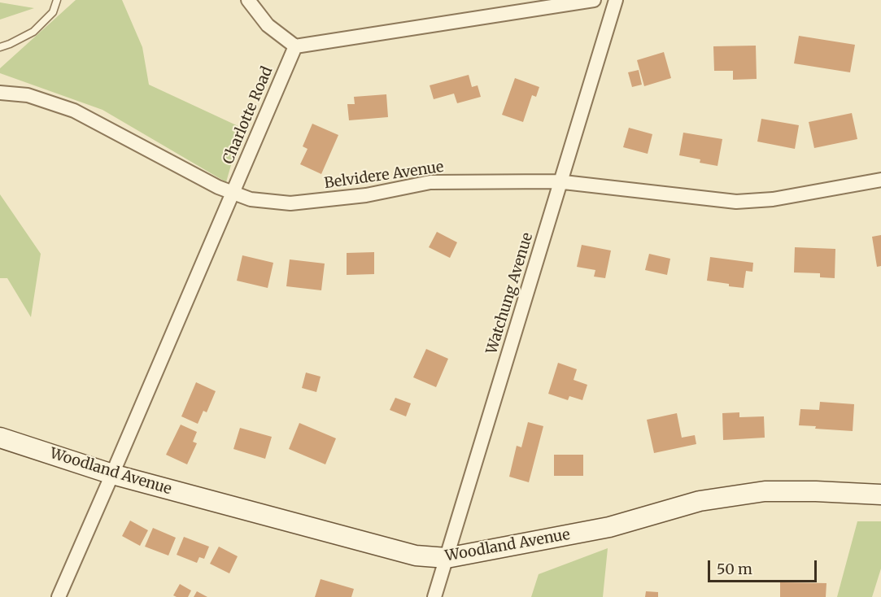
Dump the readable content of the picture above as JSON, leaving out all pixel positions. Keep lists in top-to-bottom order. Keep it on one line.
{"streets":{"street":["Charlotte Road","Belvidere Avenue","Watchung Avenue","Woodland Avenue"]},"crossings":[["Charlotte Road","Belvidere Avenue"],["Charlotte Road","Woodland Avenue"],["Belvidere Avenue","Watchung Avenue"],["Watchung Avenue","Woodland Avenue"]],"scale_bar":"50 m"}
